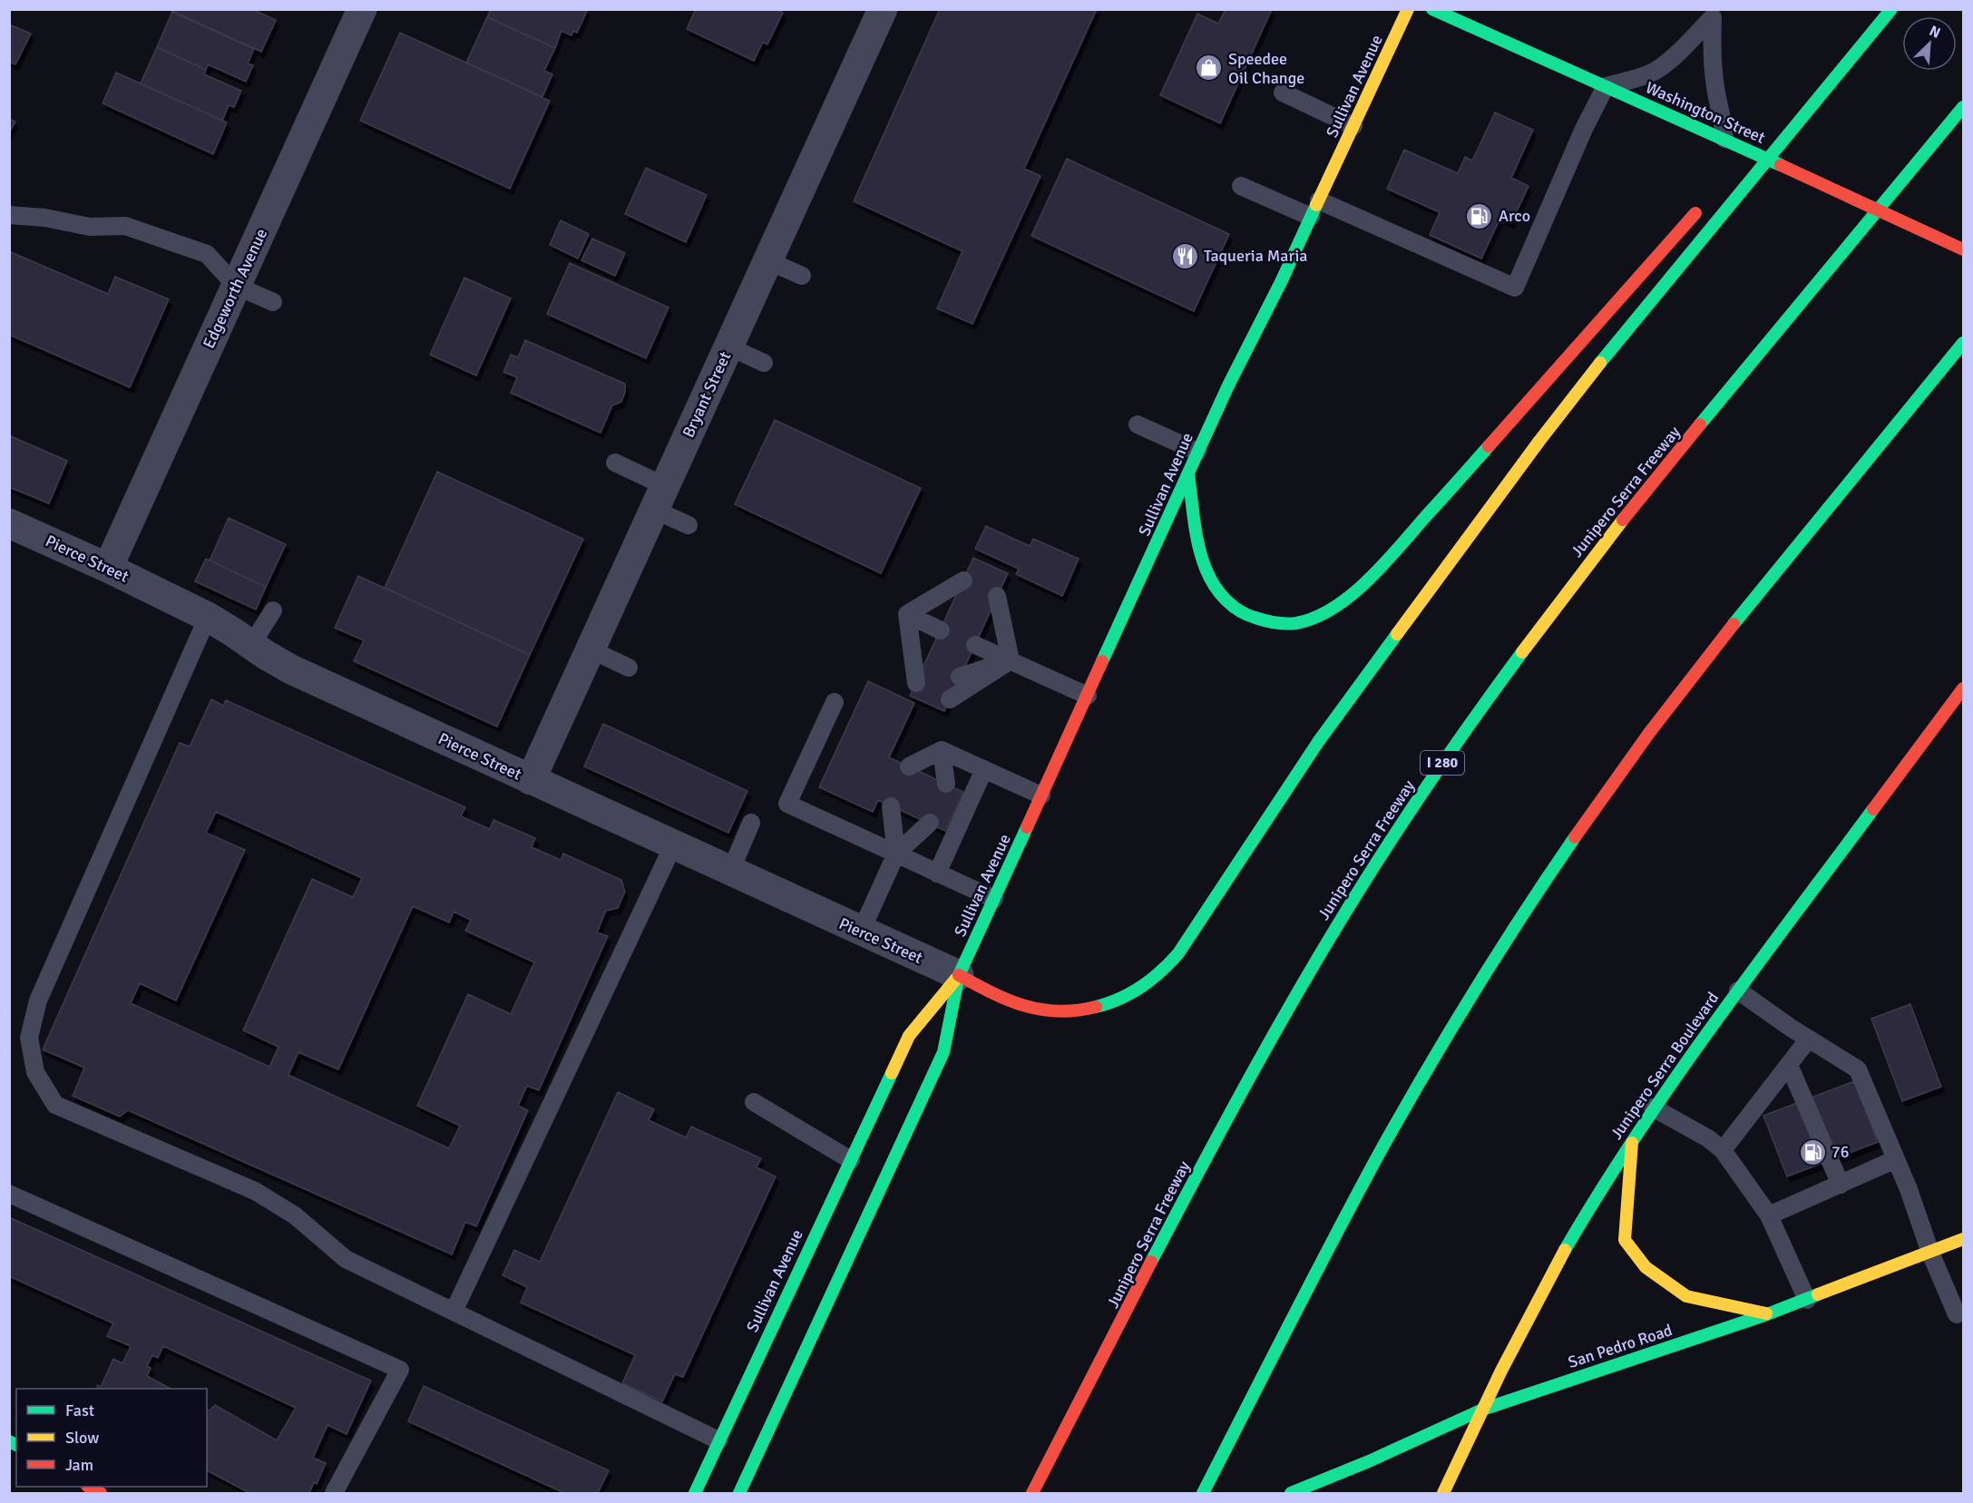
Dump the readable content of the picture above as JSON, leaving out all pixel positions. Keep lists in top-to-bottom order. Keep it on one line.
{"streets":{"main road":["Sullivan Avenue","Washington Street","Junipero Serra Freeway","I 280","Junipero Serra Boulevard","San Pedro Road"],"street":["Edgeworth Avenue","Bryant Street","Pierce Street"]},"crossings":[["Sullivan Avenue","Pierce Street"],["Edgeworth Avenue","Pierce Street"],["Bryant Street","Pierce Street"],["Junipero Serra Boulevard","San Pedro Road"]],"places":{"shop":["Speedee Oil Change"],"fuel station":["Arco","76"],"restaurant":["Taqueria Maria"]},"legend":["Fast","Slow","Jam"],"north":"top right"}
